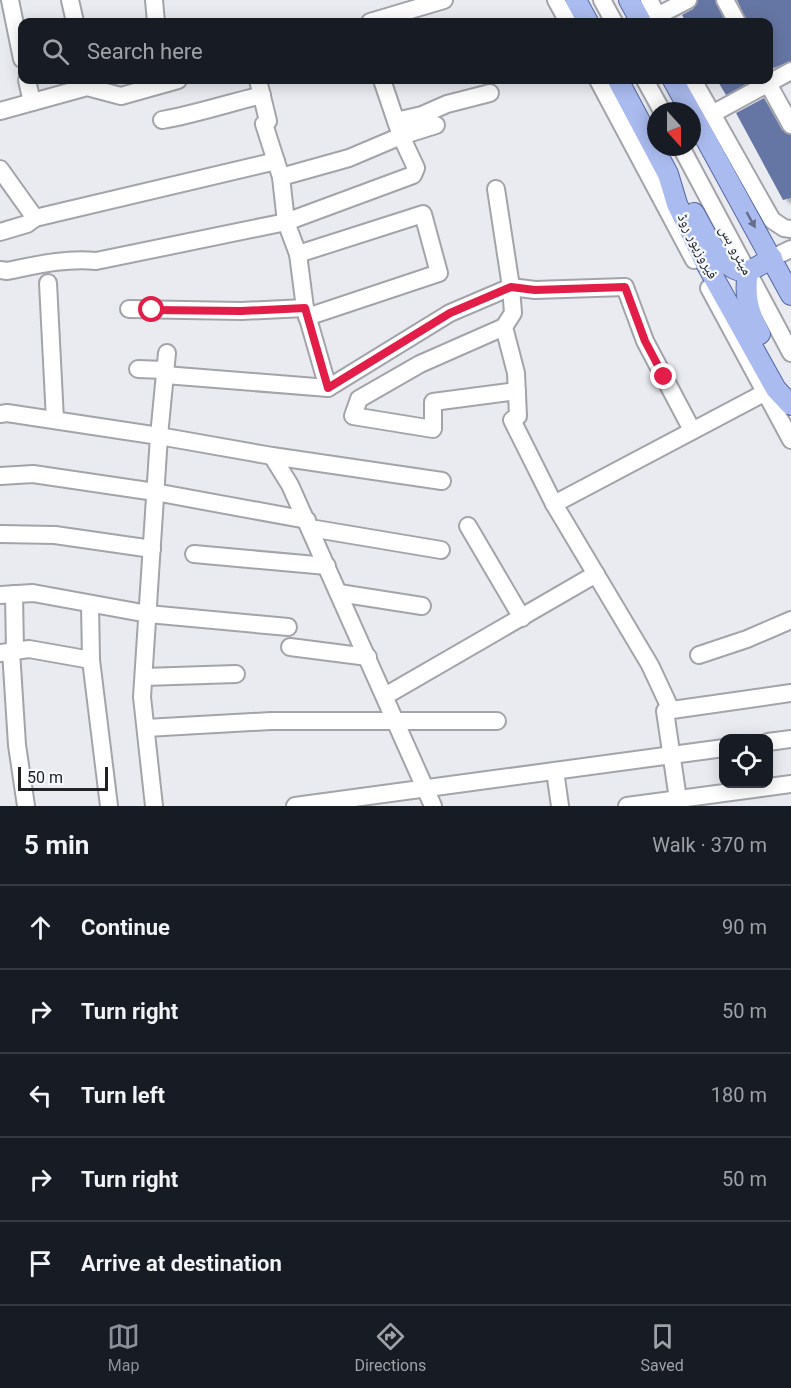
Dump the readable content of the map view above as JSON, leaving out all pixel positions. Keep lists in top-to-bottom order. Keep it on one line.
{"streets":{"main road":["فیروزپور روڈ"],"street":["میٹرو بس"]},"scale_bar":"50 m","north":"bottom","page":{"search":"Search here","scale":"50 m","heading":["5 min","Walk · 370 m"],"list":[["Continue","90 m"],["Turn right","50 m"],["Turn left","180 m"],["Turn right","50 m"],"Arrive at destination"],"nav":["Map","Directions","Saved"]}}
